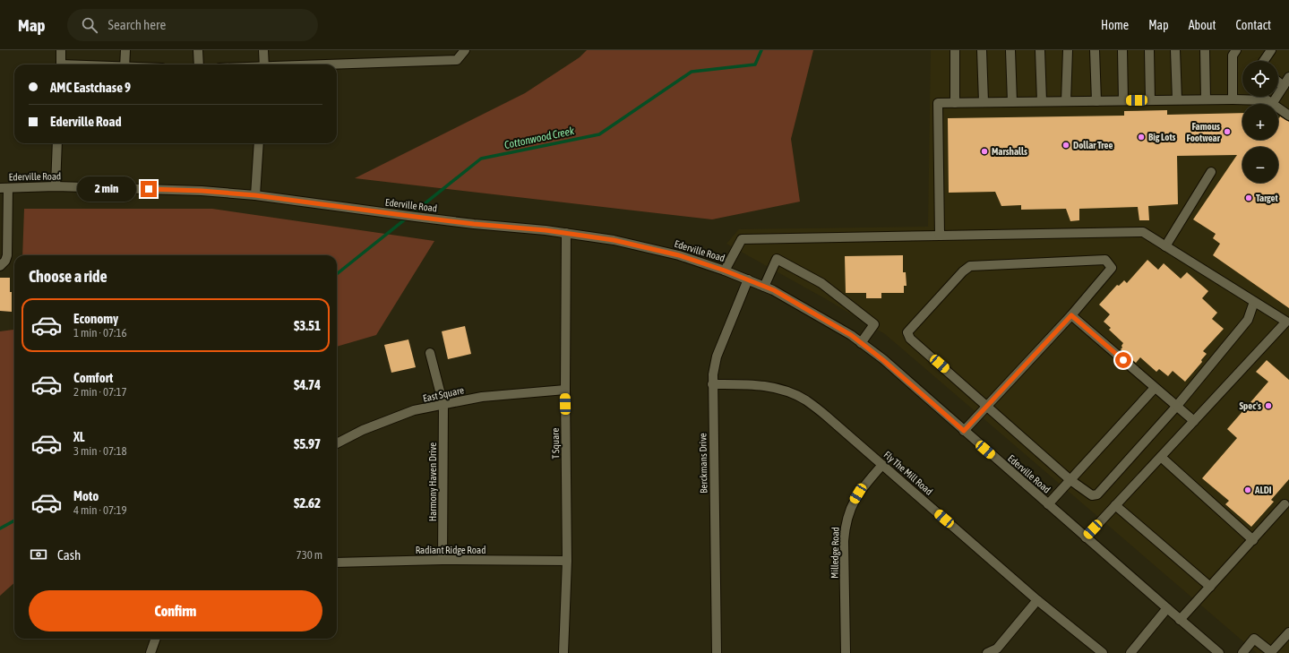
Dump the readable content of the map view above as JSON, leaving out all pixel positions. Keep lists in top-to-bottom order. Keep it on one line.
{"streets":{"street":["Ederville Road","East Square","T Square","Berckmans Drive","Fly The Mill Road","Harmony Haven Drive","Radiant Ridge Road","Milledge Road"]},"crossings":[["Ederville Road","T Square"],["Ederville Road","Berckmans Drive"],["East Square","T Square"],["East Square","Harmony Haven Drive"],["T Square","Radiant Ridge Road"],["Berckmans Drive","Fly The Mill Road"],["Fly The Mill Road","Milledge Road"],["Harmony Haven Drive","Radiant Ridge Road"]],"water":["Cottonwood Creek"],"places":["Famous Footwear","Big Lots","Dollar Tree","Marshalls","Target","Spec's","ALDI"],"page":{"header":"Map","search":"Search here","nav":["Home","Map","About","Contact"],"map_buttons":["+","−"],"banner":["AMC Eastchase 9","Ederville Road"],"bubble":"2 min","heading":"Choose a ride","list":[{"name":"Economy","note":"1 min · 07:16","value":"$3.51"},{"name":"Comfort","note":"2 min · 07:17","value":"$4.74"},{"name":"XL","note":"3 min · 07:18","value":"$5.97"},{"name":"Moto","note":"4 min · 07:19","value":"$2.62"}],"pay":["Cash","730 m"],"buttons":"Confirm"}}
